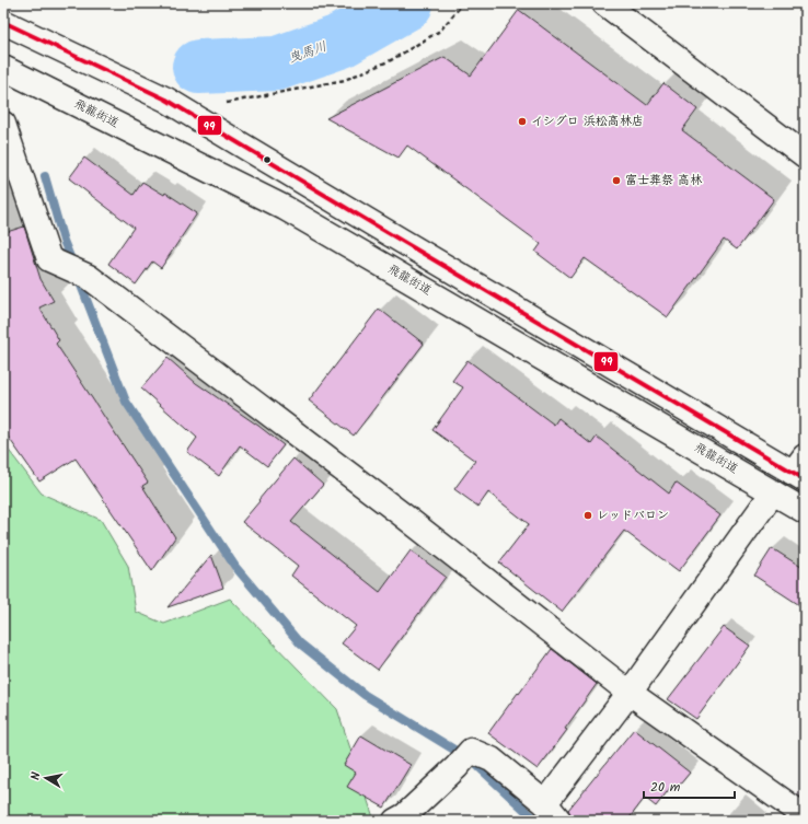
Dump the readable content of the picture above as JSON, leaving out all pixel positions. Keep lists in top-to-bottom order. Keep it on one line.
{"streets":{"main road":["飛龍街道"]},"water":["曳馬川"],"places":["イシグロ 浜松高林店","富士葬祭 高林","レッドバロン"],"lines":["transit line 99"],"scale_bar":"20 m","north":"left"}
